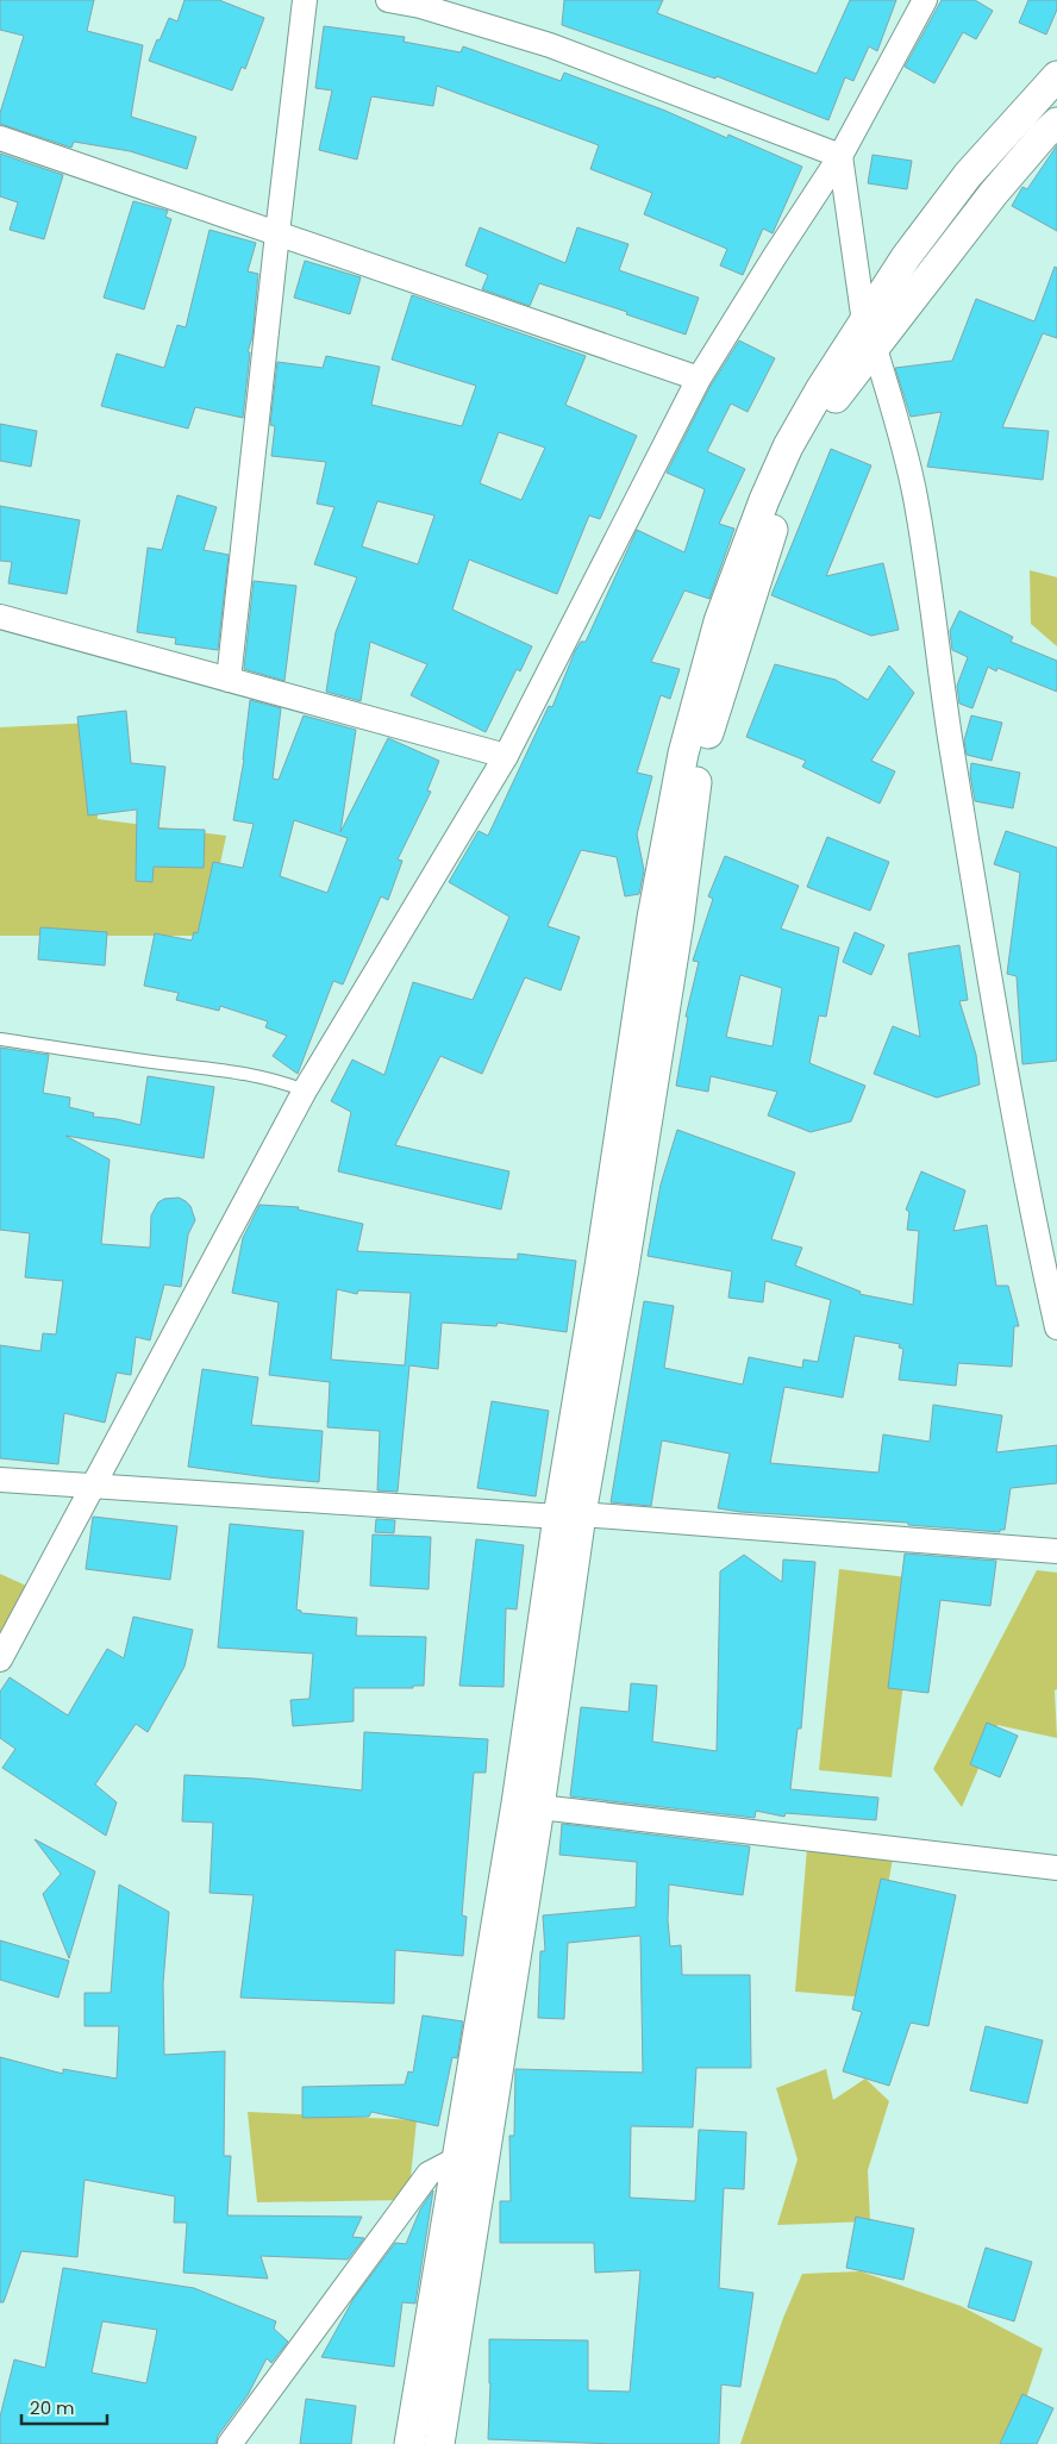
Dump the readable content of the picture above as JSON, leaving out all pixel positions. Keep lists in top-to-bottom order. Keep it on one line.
{"scale_bar":"20 m"}
